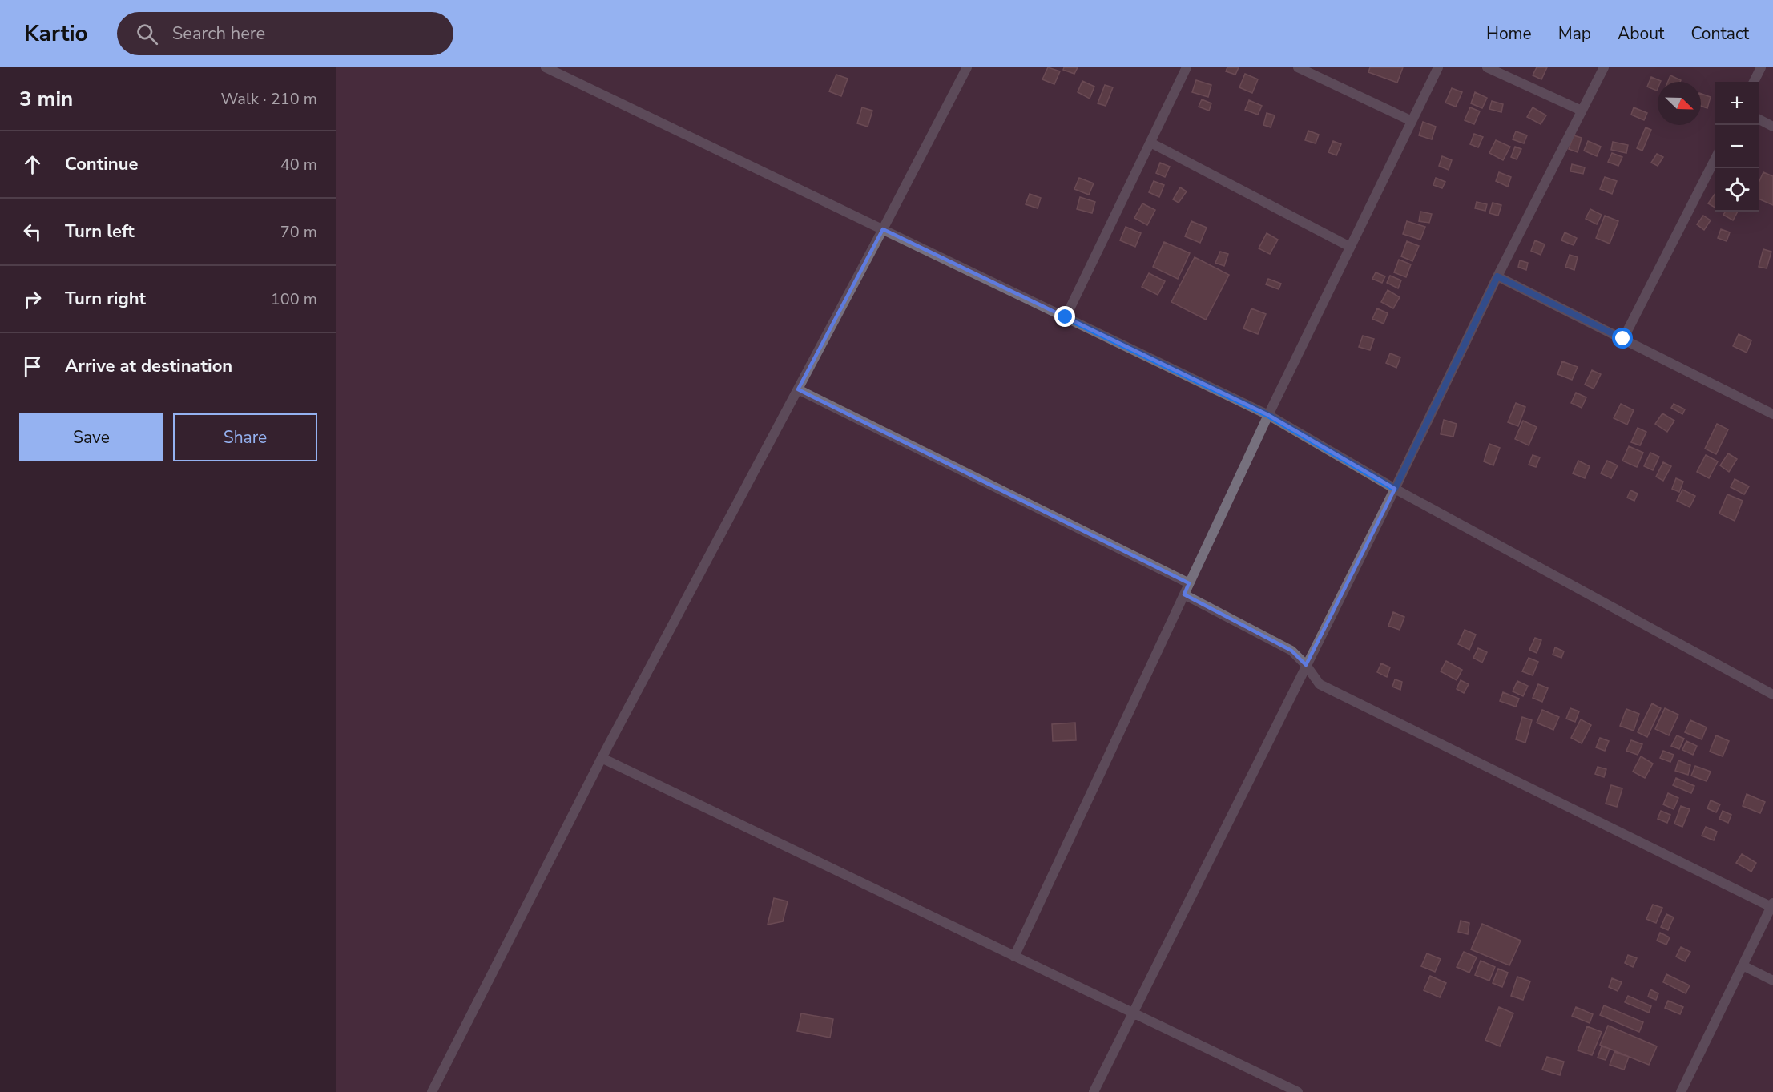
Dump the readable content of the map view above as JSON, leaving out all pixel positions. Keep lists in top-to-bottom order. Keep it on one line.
{"north":"bottom right","page":{"header":"Kartio","search":"Search here","nav":["Home","Map","About","Contact"],"heading":["3 min","Walk · 210 m"],"map_buttons":["+","−"],"list":[["Continue","40 m"],["Turn left","70 m"],["Turn right","100 m"],"Arrive at destination"],"buttons":["Save","Share"]}}
